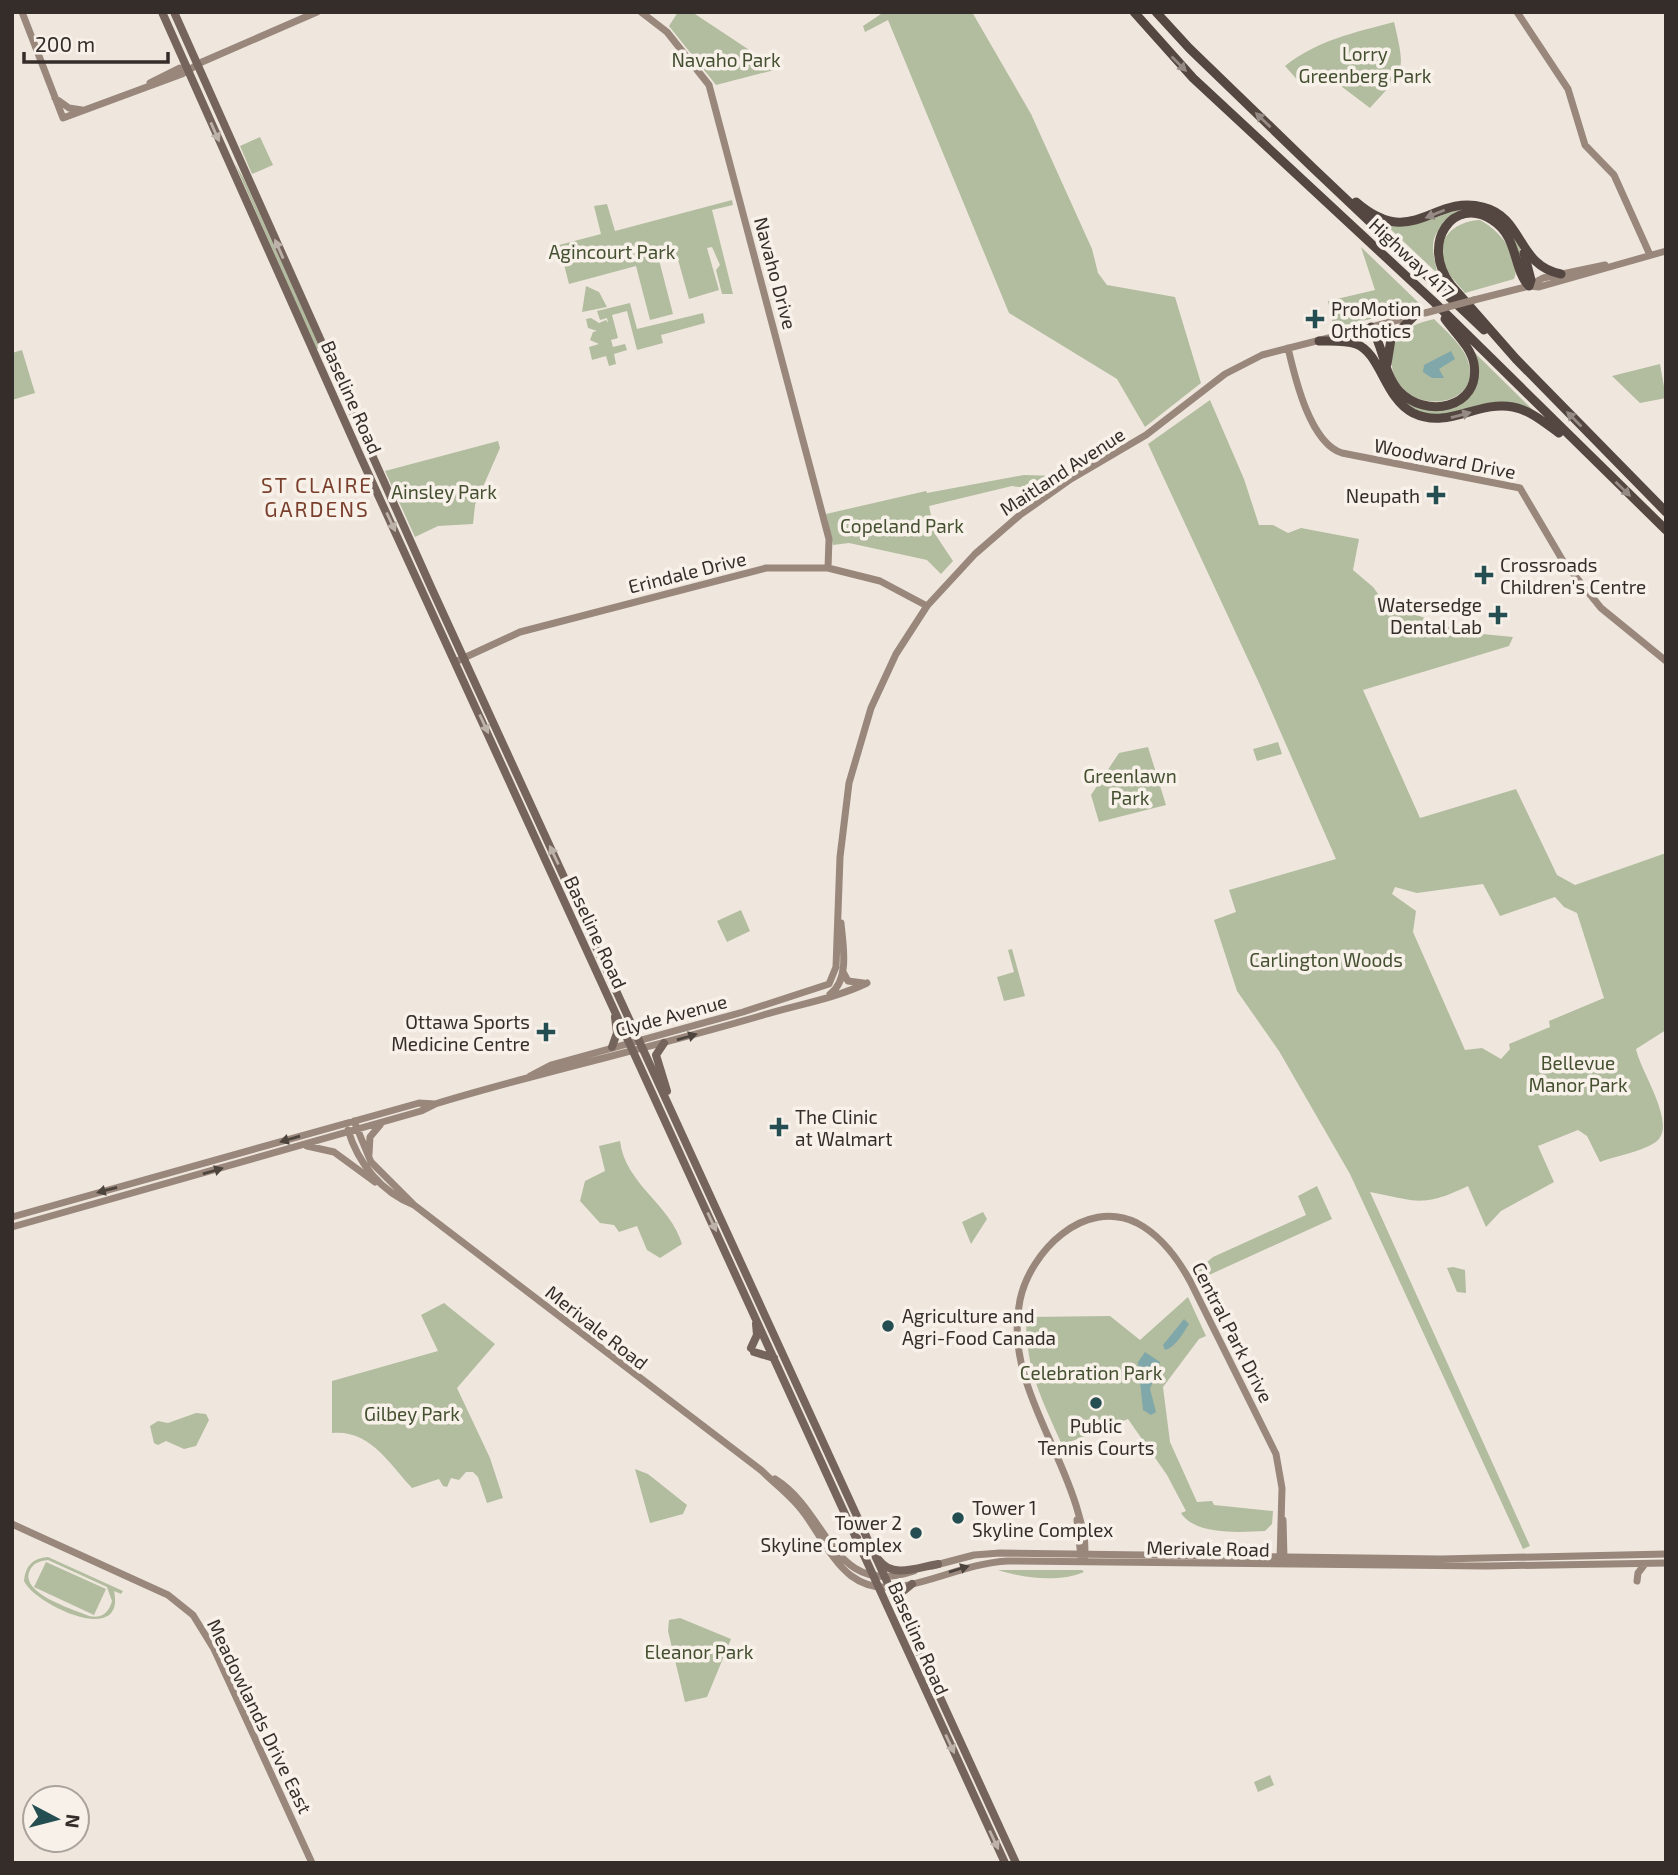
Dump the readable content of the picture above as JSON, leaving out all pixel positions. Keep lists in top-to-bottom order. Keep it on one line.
{"streets":{"highway":["Highway 417"],"main road":["Navaho Drive","Baseline Road","Woodward Drive","Maitland Avenue","Erindale Drive","Clyde Avenue","Merivale Road","Central Park Drive","Meadowlands Drive East"]},"crossings":[["Navaho Drive","Erindale Drive"],["Baseline Road","Erindale Drive"],["Baseline Road","Clyde Avenue"],["Baseline Road","Merivale Road"],["Woodward Drive","Maitland Avenue"],["Maitland Avenue","Erindale Drive"],["Maitland Avenue","Clyde Avenue"],["Clyde Avenue","Merivale Road"],["Merivale Road","Central Park Drive"]],"districts":["ST CLAIRE GARDENS"],"parks":["Lorry Greenberg Park","Navaho Park","Agincourt Park","Ainsley Park","Copeland Park","Greenlawn Park","Carlington Woods","Bellevue Manor Park","Celebration Park","Gilbey Park","Eleanor Park"],"places":{"health":["ProMotion Orthotics","Neupath","Crossroads Children's Centre","Watersedge Dental Lab","Ottawa Sports Medicine Centre","The Clinic at Walmart"],"other":["Agriculture and Agri-Food Canada","Public Tennis Courts","Tower 1 Skyline Complex","Tower 2 Skyline Complex"]},"scale_bar":"200 m","north":"right"}
